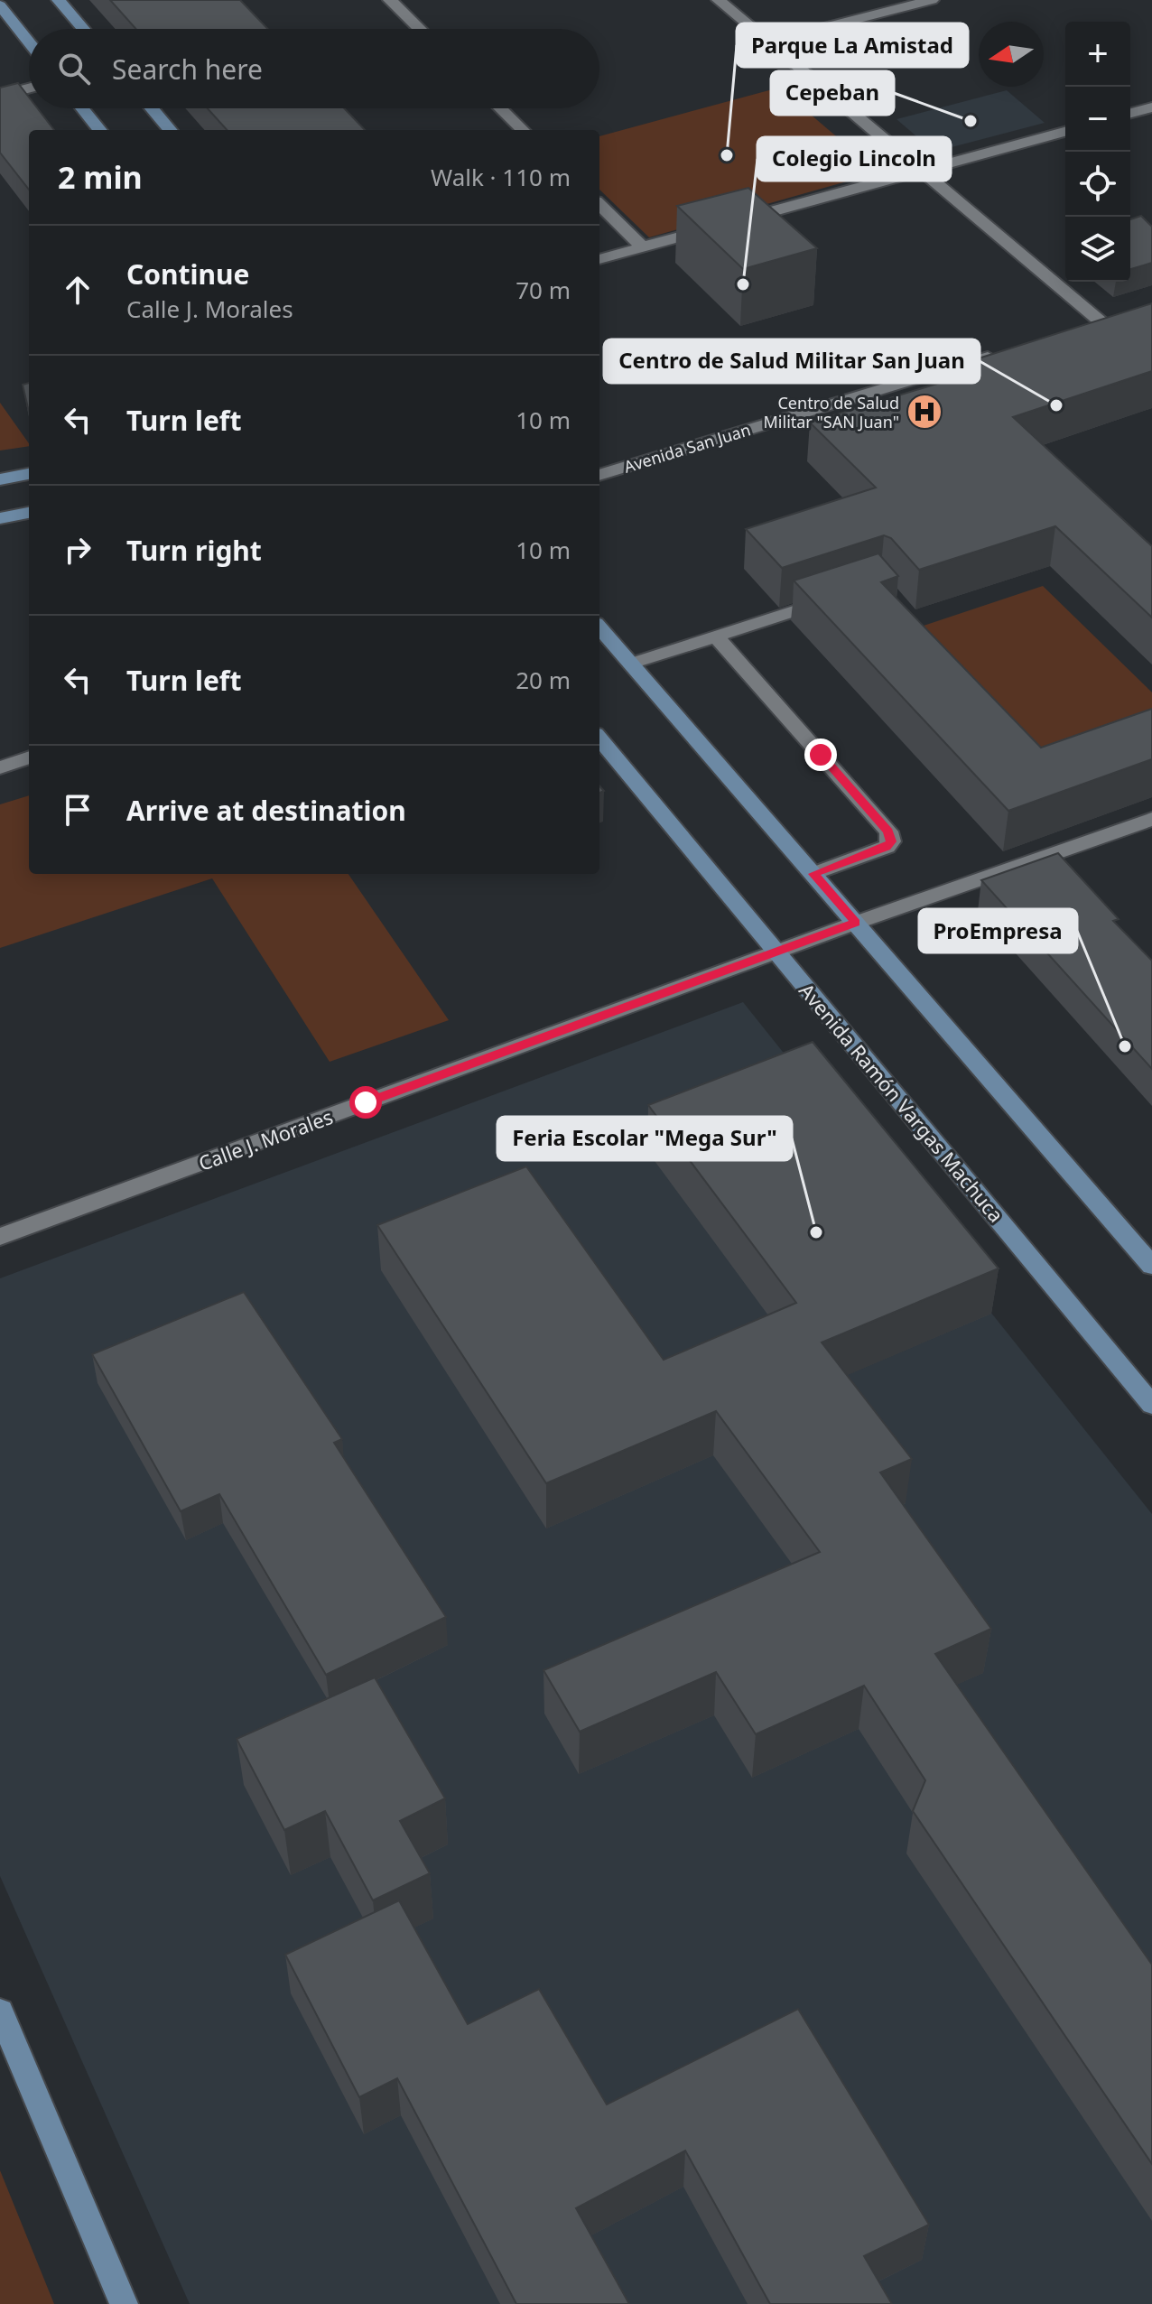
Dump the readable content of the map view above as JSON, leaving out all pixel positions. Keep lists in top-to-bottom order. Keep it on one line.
{"streets":{"main road":["Avenida Ramón Vargas Machuca"],"street":["Avenida San Juan","Calle J. Morales"]},"crossings":[["Avenida Ramón Vargas Machuca","Calle J. Morales"]],"places":{"other":["Cepeban","Parque La Amistad","Colegio Lincoln","Centro de Salud Militar San Juan","ProEmpresa","Feria Escolar \"Mega Sur\""],"hospital":["Centro de Salud Militar \"SAN Juan\""]},"north":"left","page":{"map_buttons":["+","−"],"search":"Search here","heading":["2 min","Walk · 110 m"],"list":[["Continue","Calle J. Morales","70 m"],["Turn left","10 m"],["Turn right","10 m"],["Turn left","20 m"],"Arrive at destination"]}}
